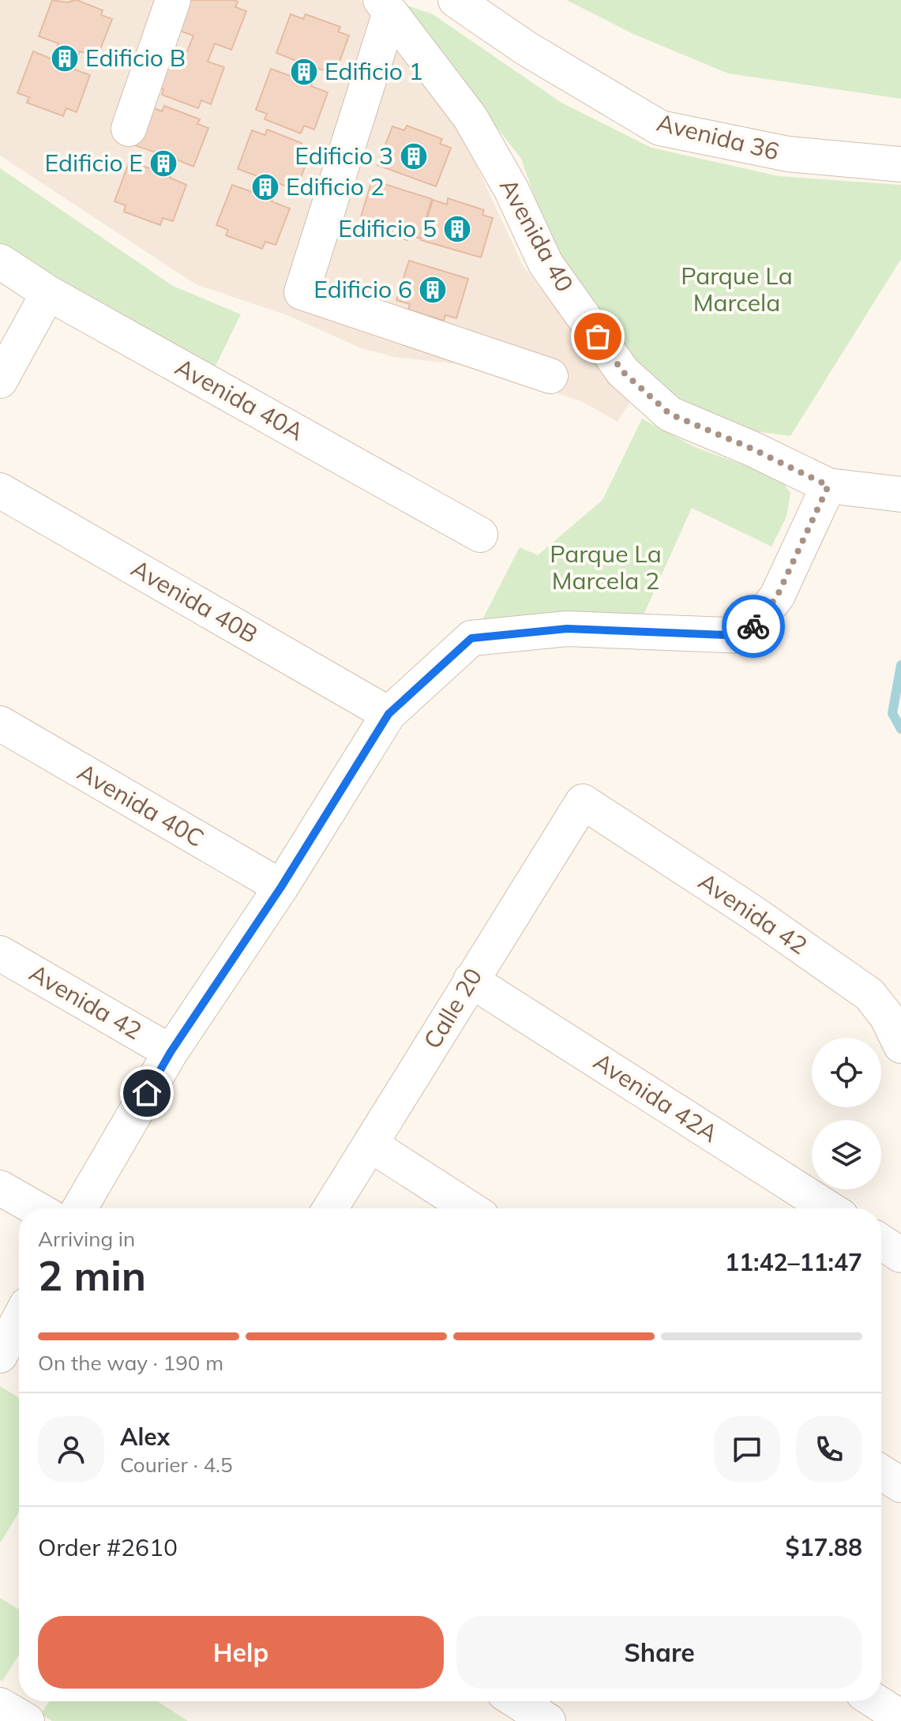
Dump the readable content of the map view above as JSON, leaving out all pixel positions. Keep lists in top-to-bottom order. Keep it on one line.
{"streets":{"street":["Avenida 36","Avenida 40","Avenida 40A","Avenida 40B","Avenida 40C","Avenida 42","Calle 20","Avenida 42A"]},"crossings":[["Avenida 42","Calle 20"],["Calle 20","Avenida 42A"]],"parks":["Parque La Marcela","Parque La Marcela 2"],"places":{"building":["Edificio B","Edificio 1","Edificio 3","Edificio E","Edificio 2","Edificio 5","Edificio 6"]},"page":{"heading":["2 min","Arriving in","11:42–11:47"],"panel":["Alex","Courier · 4.5","Order #2610","$17.88"],"bar":"On the way · 190 m","buttons":["Help","Share"]}}
